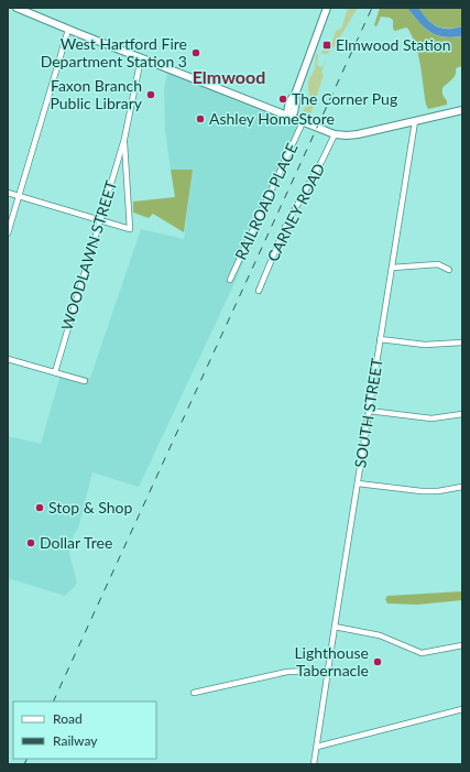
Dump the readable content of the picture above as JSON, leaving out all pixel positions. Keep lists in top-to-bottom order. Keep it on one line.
{"streets":{"street":["RAILROAD PLACE","CARNEY ROAD","WOODLAWN STREET","SOUTH STREET"]},"districts":["Elmwood"],"places":{"transit":["Elmwood Station"],"other":["West Hartford Fire Department Station 3","Faxon Branch Public Library","The Corner Pug","Ashley HomeStore","Stop & Shop","Dollar Tree","Lighthouse Tabernacle"]},"legend":["Road","Railway"]}
